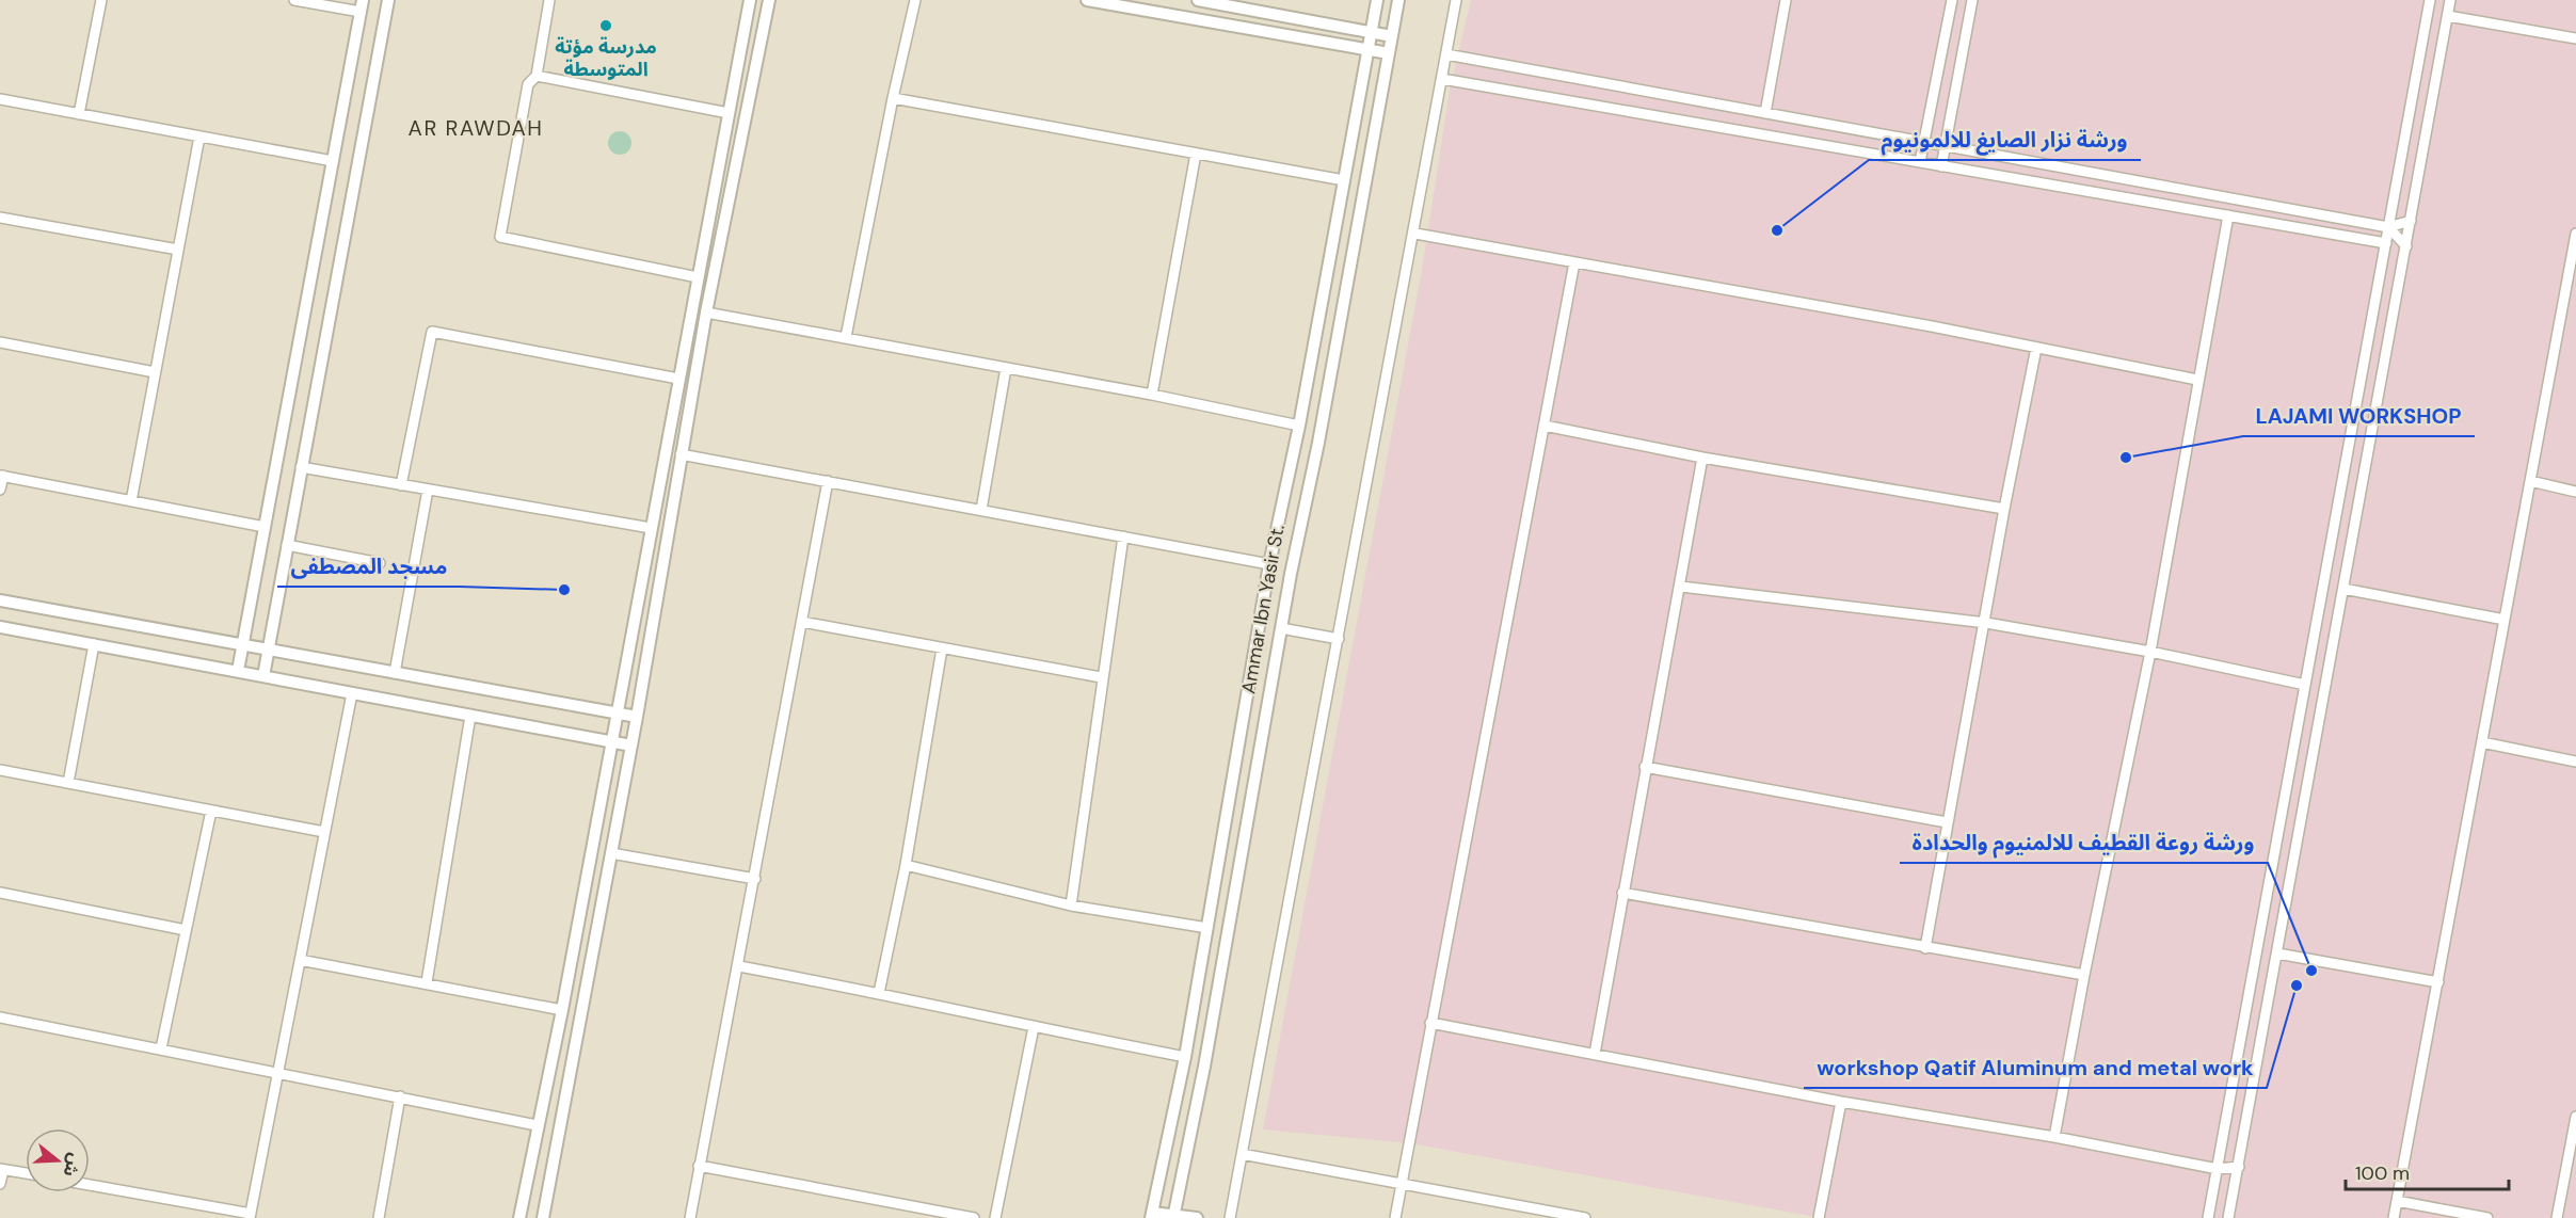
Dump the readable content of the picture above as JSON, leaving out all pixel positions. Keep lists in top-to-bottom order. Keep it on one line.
{"streets":{"street":["Ammar Ibn Yasir St."]},"districts":["AR RAWDAH"],"places":["مدرسة مؤتة المتوسطة","ورشة نزار الصايغ للالمونيوم","LAJAMI WORKSHOP","مسجد المصطفى","ورشة روعة القطيف للالمنيوم والحدادة","workshop Qatif Aluminum and metal work"],"scale_bar":"100 m","north":"right"}
